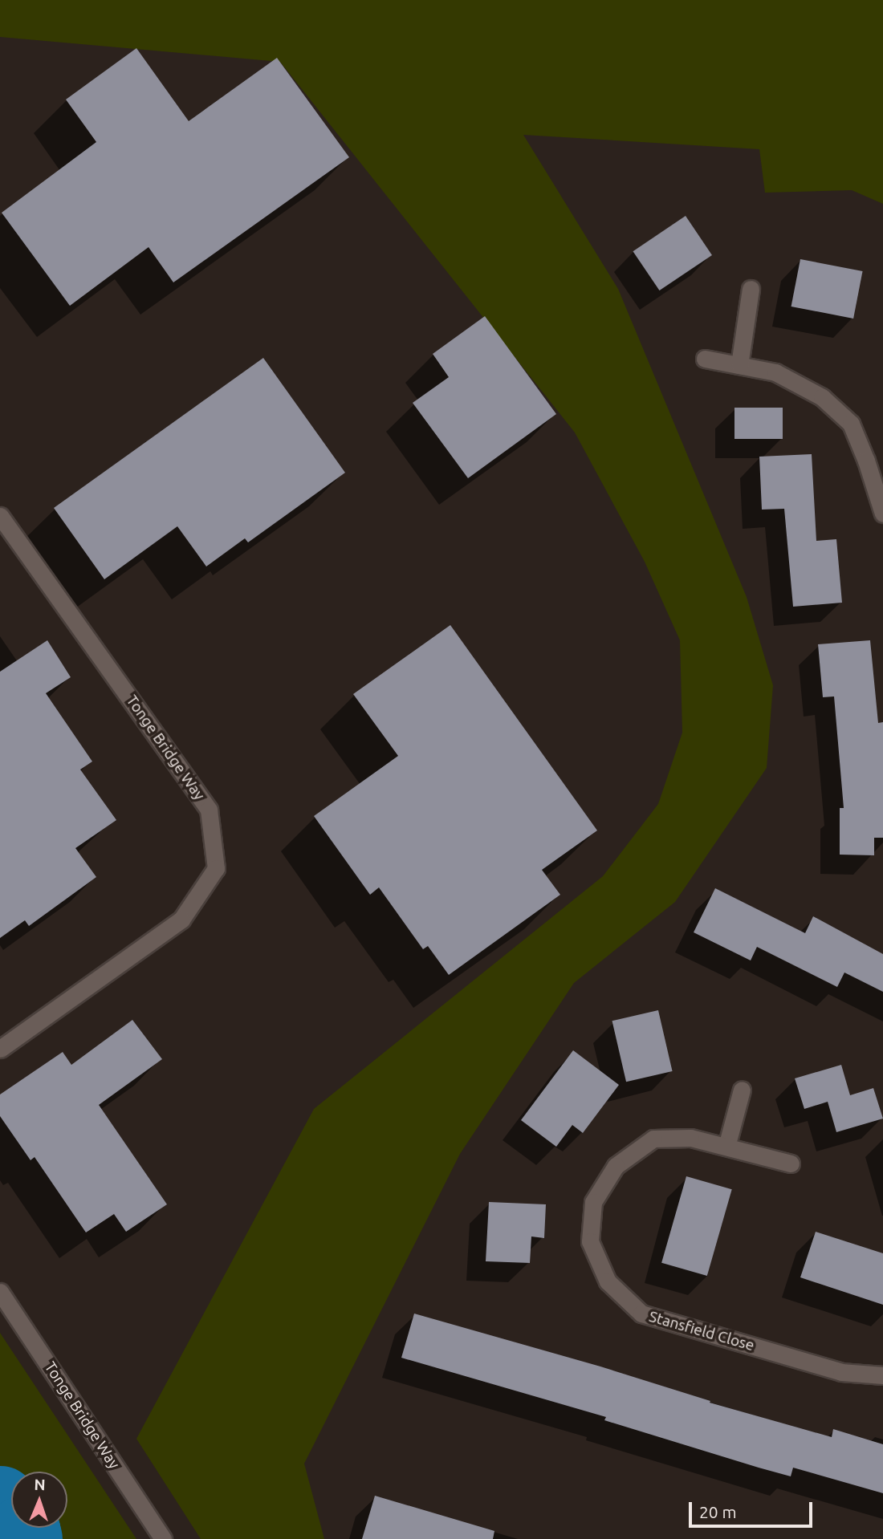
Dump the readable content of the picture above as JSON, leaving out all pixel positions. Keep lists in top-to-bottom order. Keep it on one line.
{"streets":{"street":["Tonge Bridge Way","Stansfield Close"]},"scale_bar":"20 m","north":"top"}
